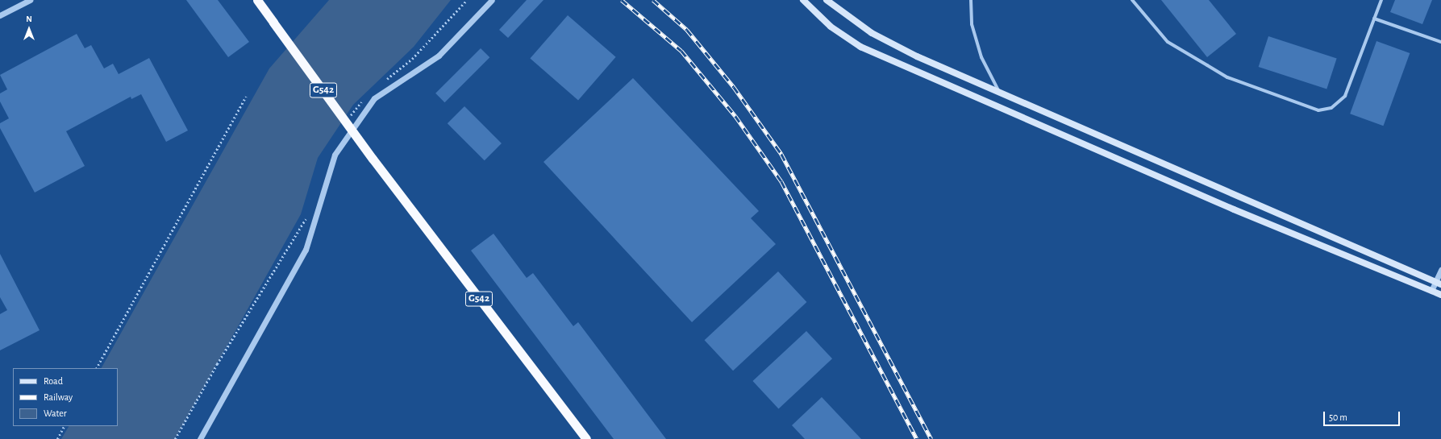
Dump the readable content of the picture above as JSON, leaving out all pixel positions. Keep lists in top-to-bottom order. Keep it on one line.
{"streets":{"highway":["G542"]},"legend":["Road","Railway","Water"],"scale_bar":"50 m","north":"top"}
